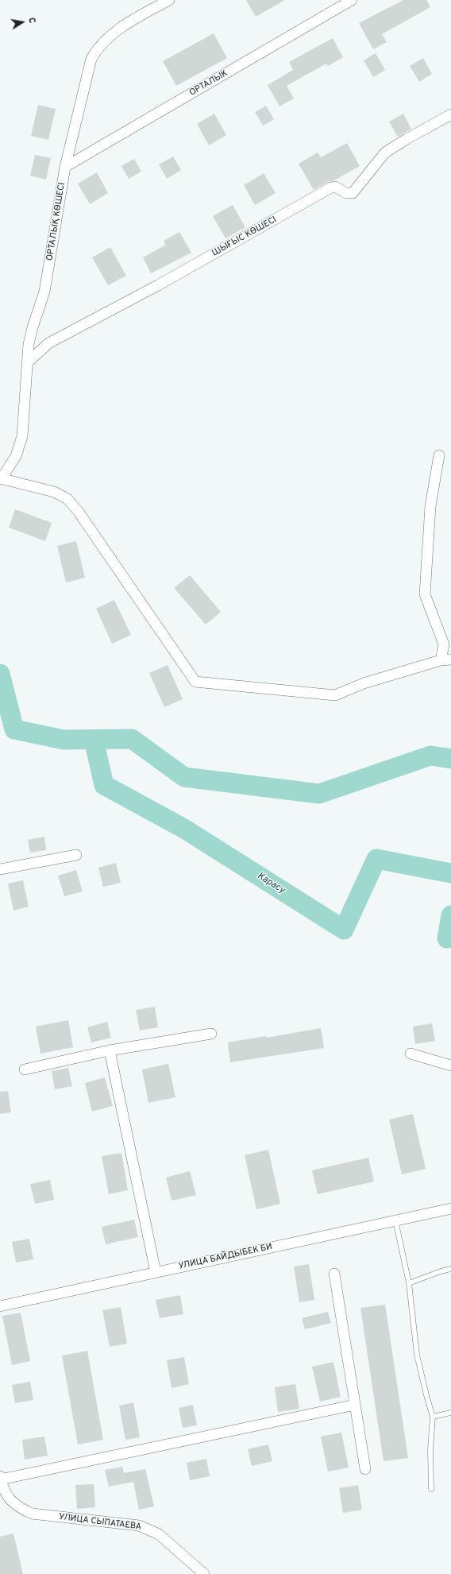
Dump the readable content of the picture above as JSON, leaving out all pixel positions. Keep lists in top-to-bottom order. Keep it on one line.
{"streets":{"street":["ОРТАЛЫК","ОРТАЛЫҚ КӨШЕСІ","ШЫҒЫС КӨШЕСІ","УЛИЦА БАЙДЫБЕК БИ","УЛИЦА СЫПАТАЕВА"]},"crossings":[["ОРТАЛЫК","ОРТАЛЫҚ КӨШЕСІ"],["ОРТАЛЫҚ КӨШЕСІ","ШЫҒЫС КӨШЕСІ"]],"water":["Карасу"],"north":"right"}
